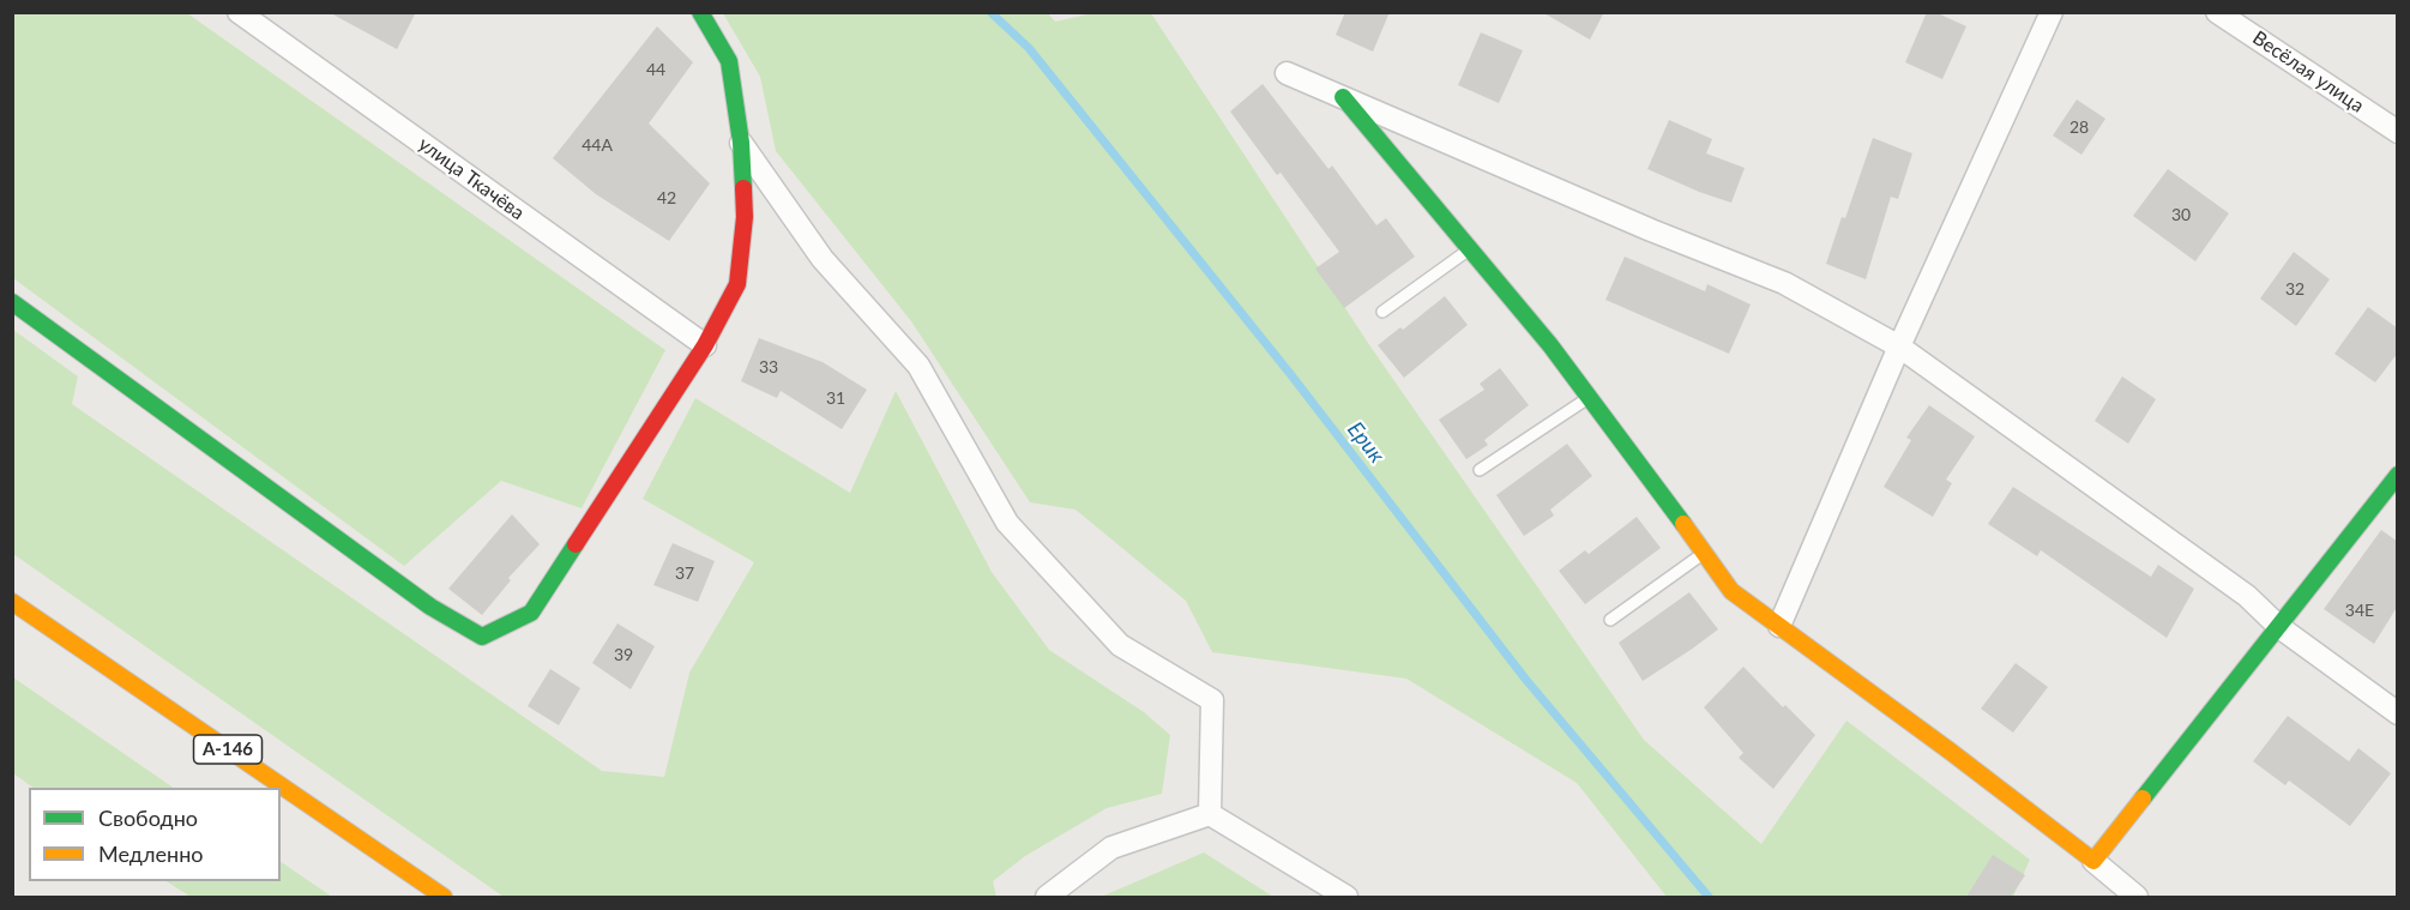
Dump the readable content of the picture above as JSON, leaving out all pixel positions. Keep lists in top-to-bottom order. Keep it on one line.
{"streets":{"main road":["А-146"],"street":["Весёлая улица","улица Ткачёва"]},"water":["Ерик"],"house_numbers":["44","28","44А","42","30","32","33","31","37","34Е","39"],"legend":["Свободно","Медленно"]}
